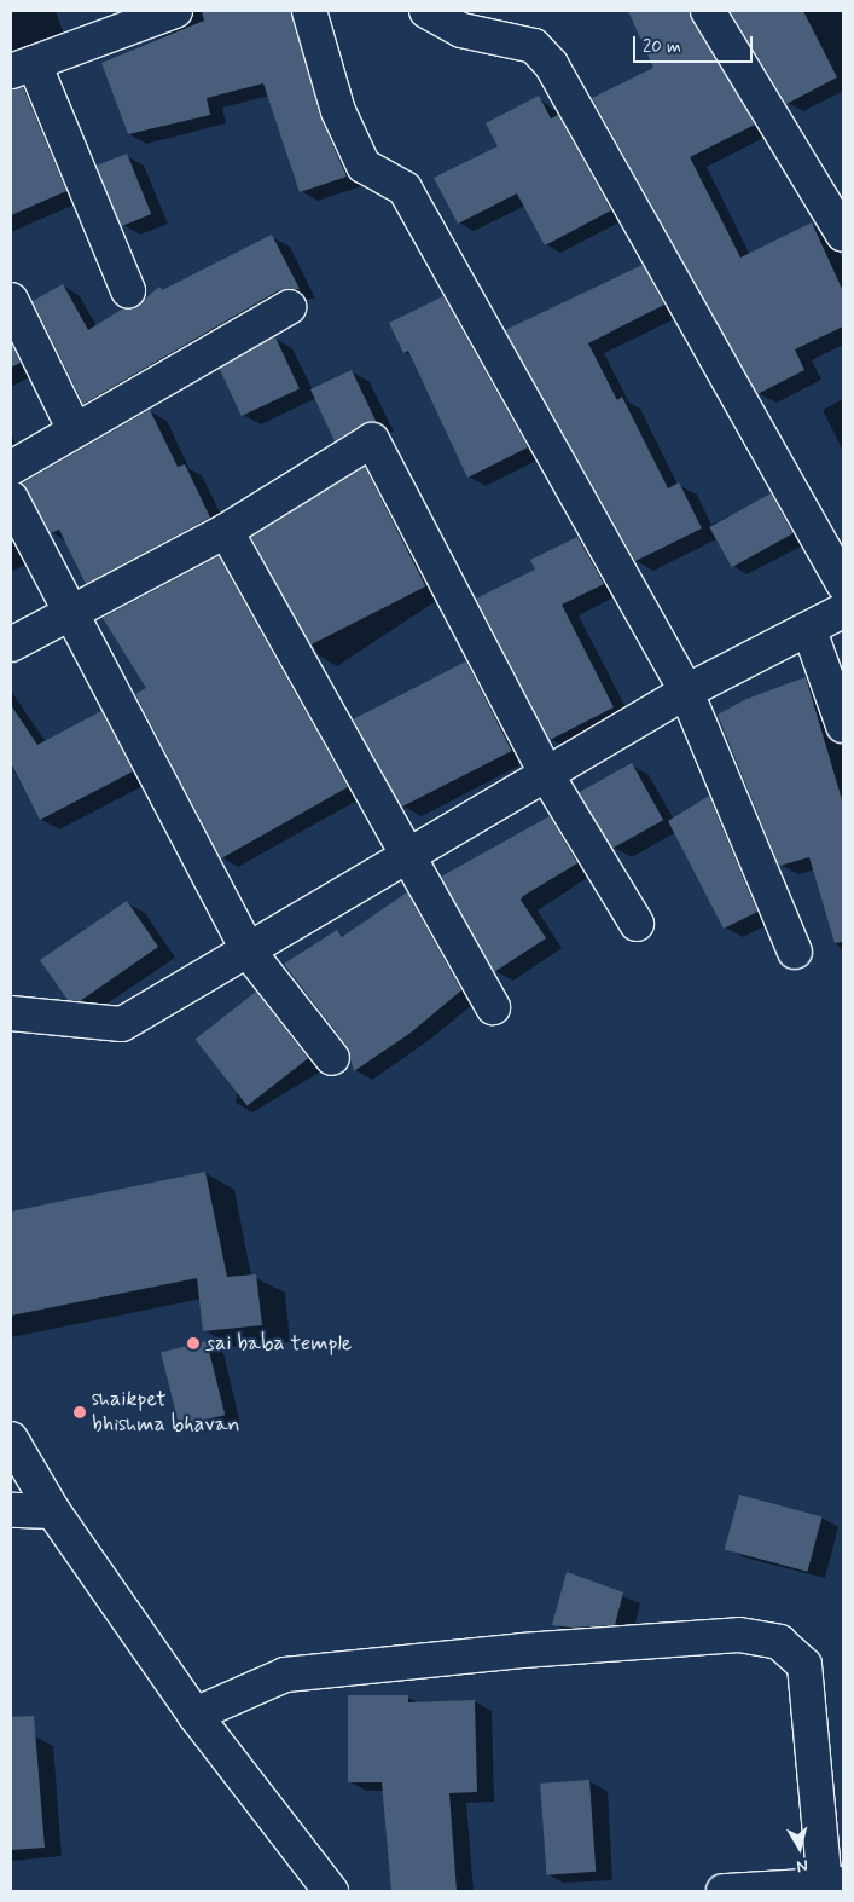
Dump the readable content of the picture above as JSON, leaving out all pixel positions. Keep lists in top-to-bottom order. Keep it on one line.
{"places":["sai baba temple","shaikpet bhishma bhavan"],"scale_bar":"20 m","north":"bottom"}
